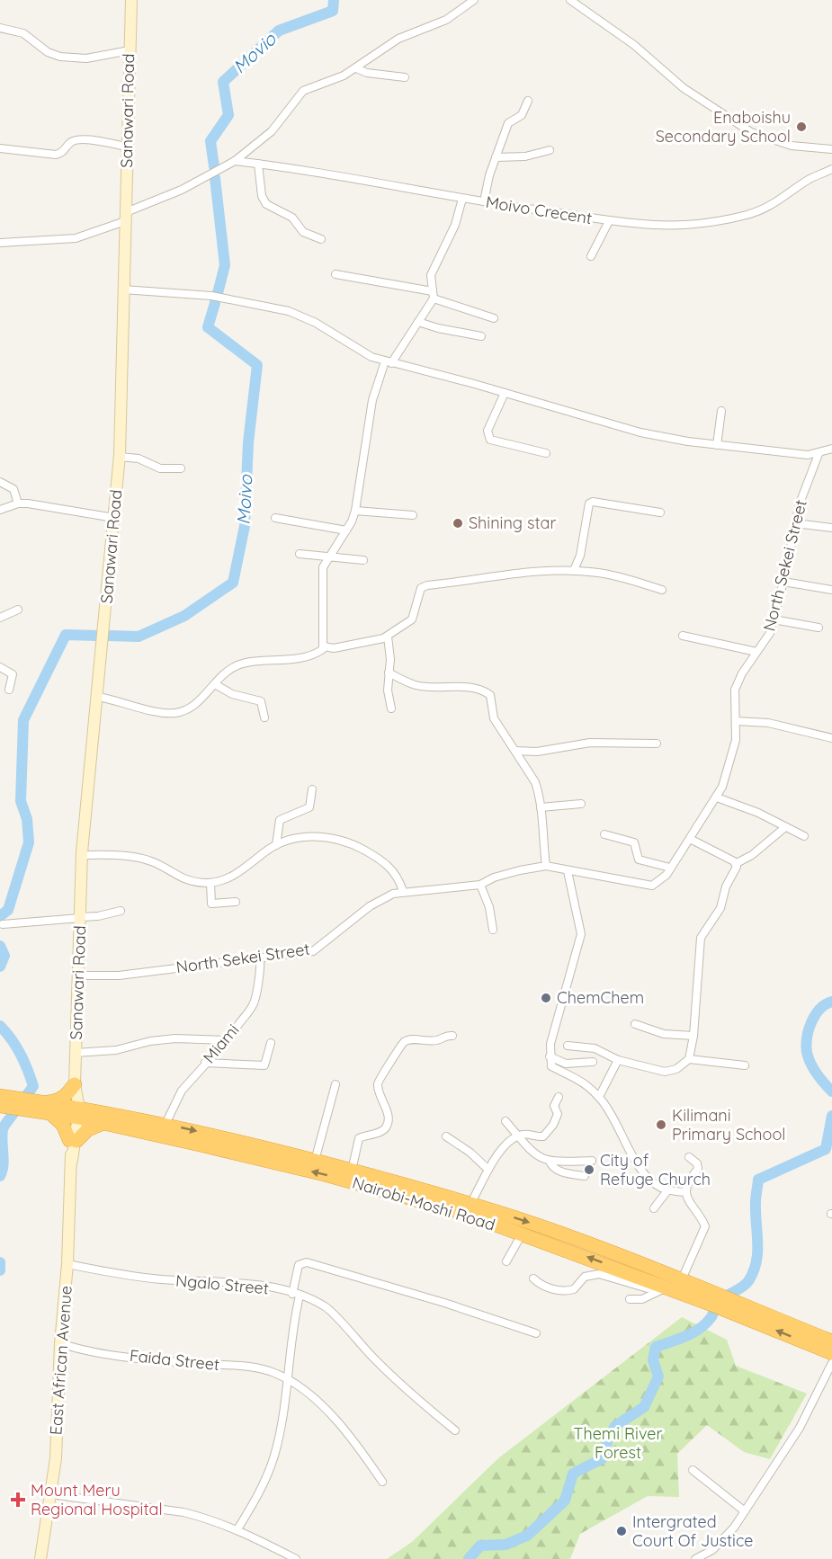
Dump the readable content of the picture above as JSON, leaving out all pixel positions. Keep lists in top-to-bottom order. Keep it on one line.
{"streets":{"highway":["Nairobi-Moshi Road"],"street":["Sanawari Road","Moivo Crecent","North Sekei Street","Miami","Ngalo Street","East African Avenue","Faida Street"]},"crossings":[["Sanawari Road","North Sekei Street"],["Sanawari Road","Nairobi-Moshi Road"],["Sanawari Road","East African Avenue"],["North Sekei Street","Miami"],["Miami","Nairobi-Moshi Road"],["Ngalo Street","East African Avenue"],["East African Avenue","Faida Street"]],"water":["Movio","Moivo"],"parks":["Themi River Forest"],"places":{"other":["Enaboishu Secondary School","Shining star","ChemChem","Kilimani Primary School","City of Refuge Church","Intergrated Court Of Justice"],"health":["Mount Meru Regional Hospital"]}}
